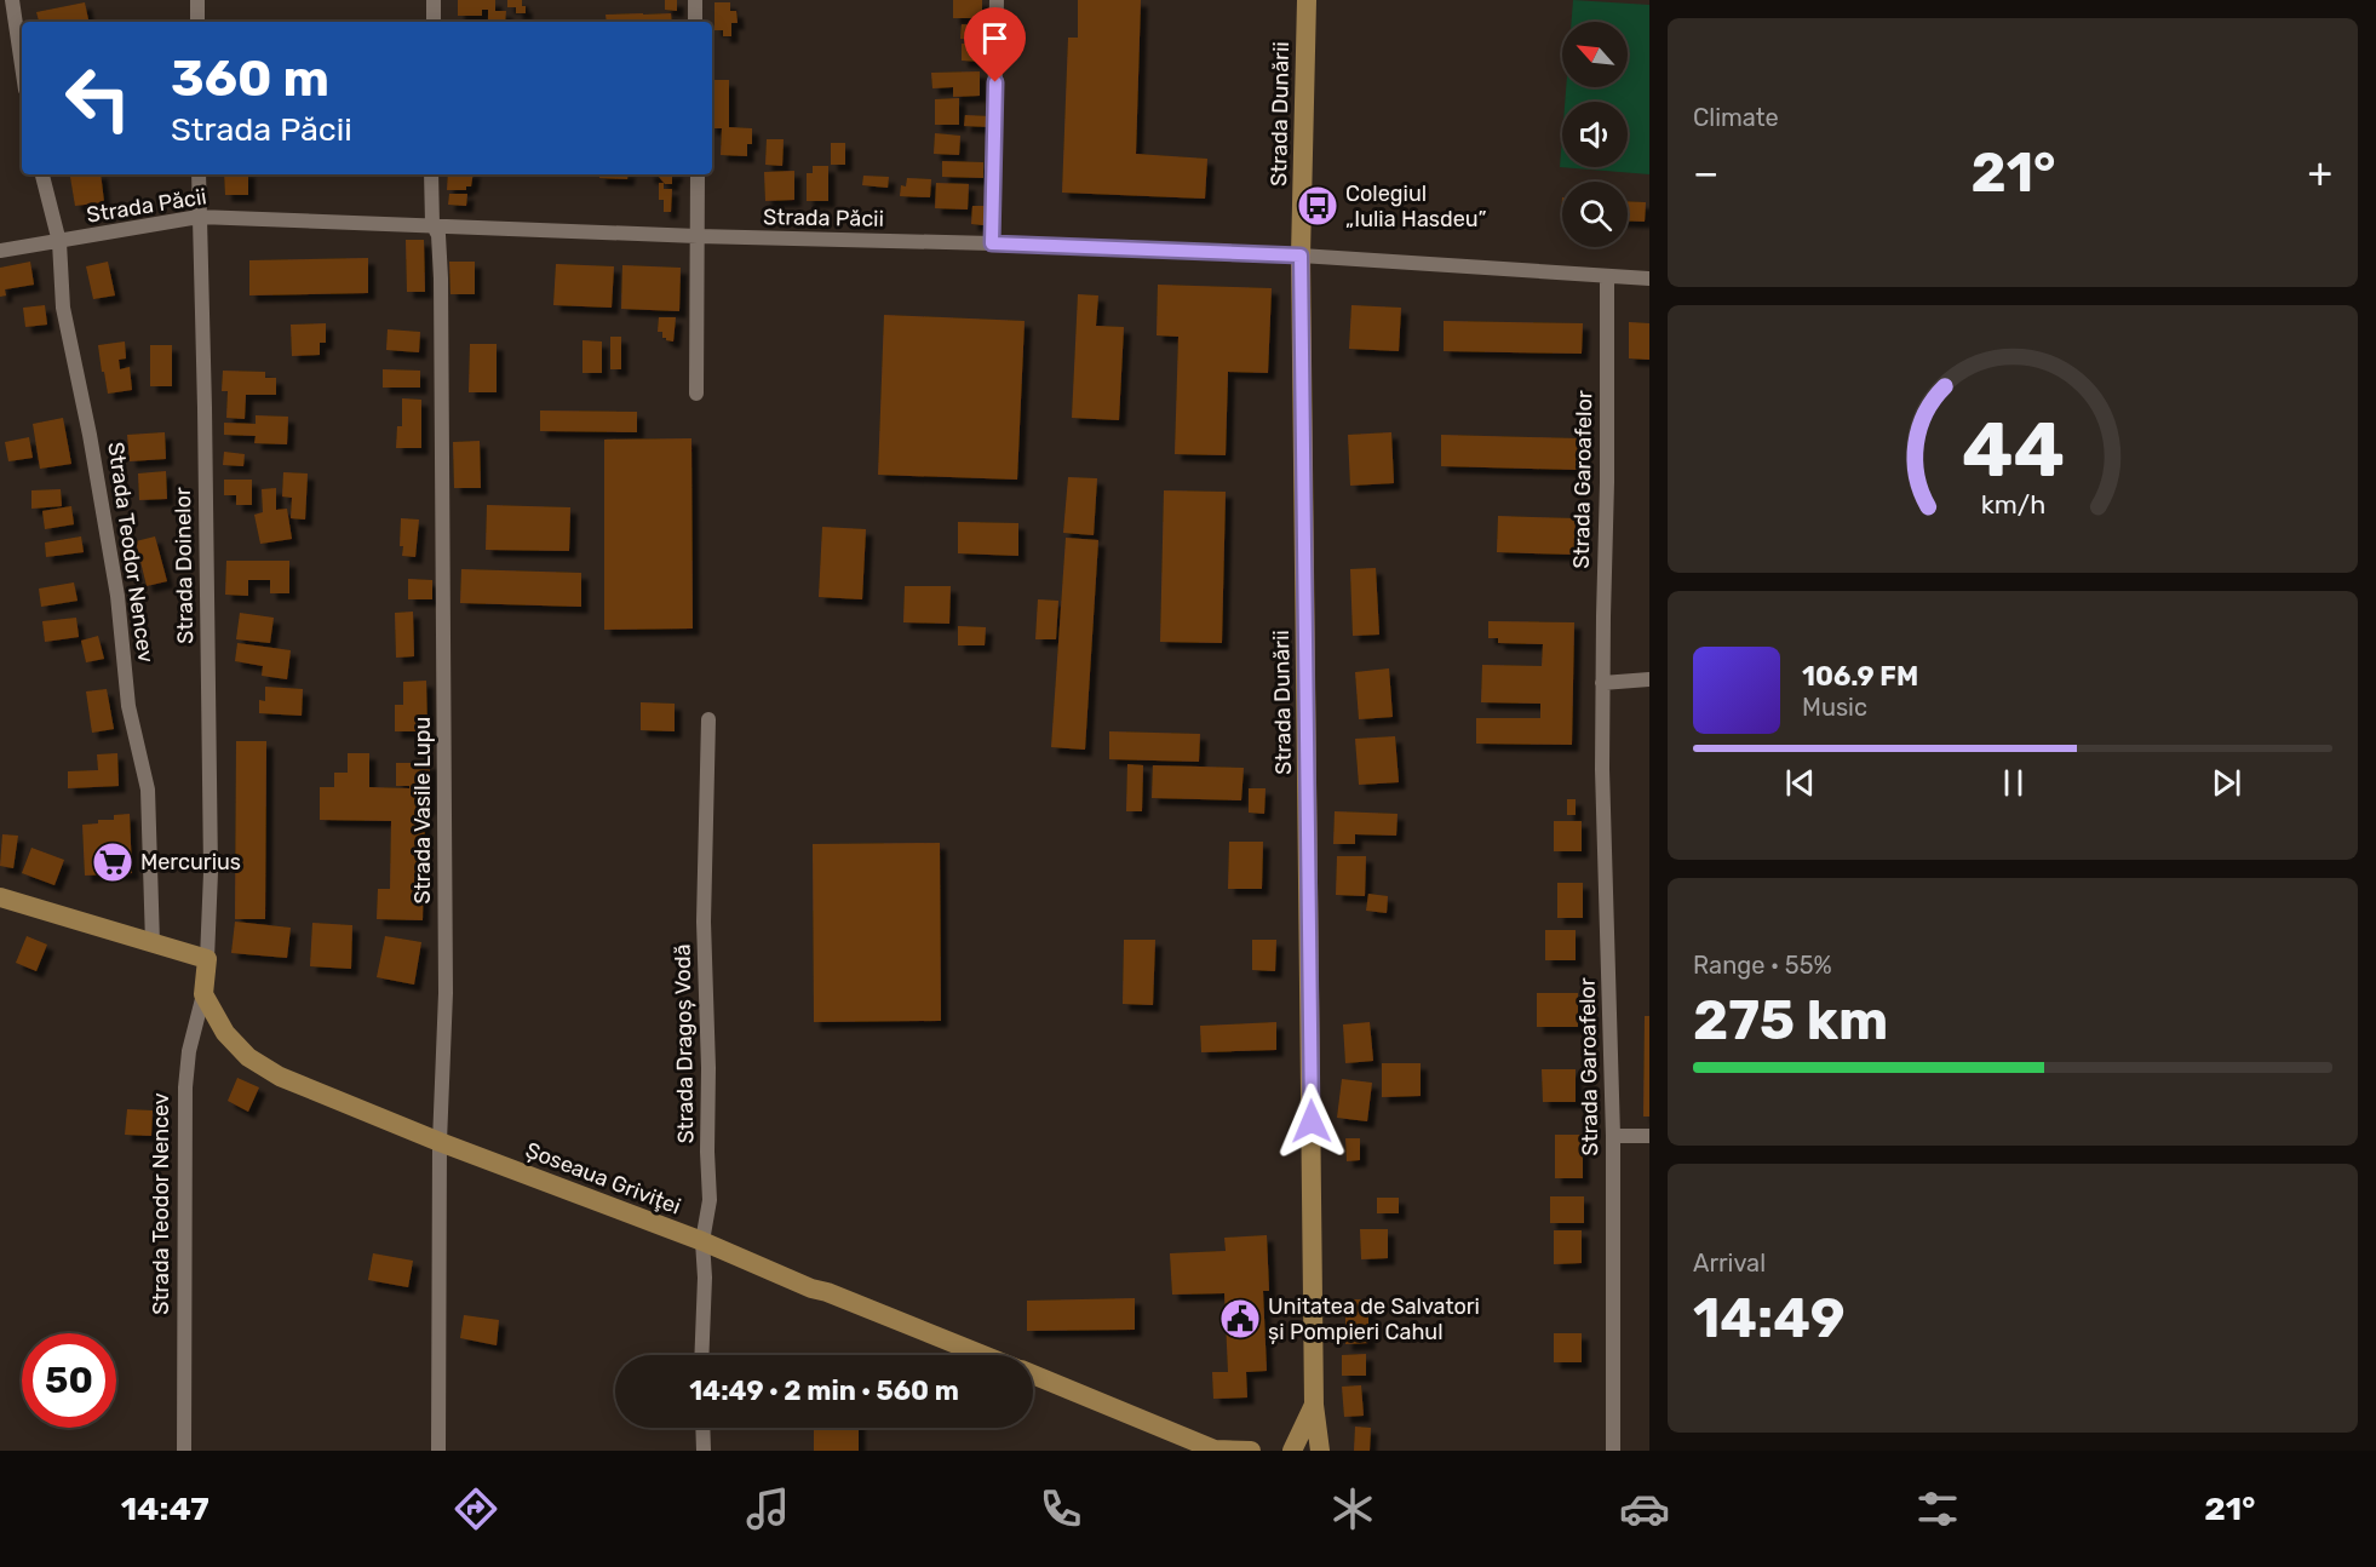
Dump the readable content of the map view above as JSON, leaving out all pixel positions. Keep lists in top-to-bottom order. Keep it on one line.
{"streets":{"main road":["Strada Dunării","Strada Teodor Nencev","Șoseaua Griviţei"],"street":["Strada Păcii","Strada Garoafelor","Strada Doinelor","Strada Vasile Lupu","Strada Dragoș Vodă"]},"crossings":[["Strada Dunării","Strada Păcii"],["Strada Păcii","Strada Garoafelor"],["Strada Păcii","Strada Teodor Nencev"],["Strada Păcii","Strada Doinelor"],["Strada Păcii","Strada Vasile Lupu"],["Strada Teodor Nencev","Strada Doinelor"],["Strada Teodor Nencev","Șoseaua Griviţei"],["Strada Vasile Lupu","Șoseaua Griviţei"],["Strada Dragoș Vodă","Șoseaua Griviţei"]],"places":{"bus stop":["Colegiul „Iulia Hasdeu”"],"supermarket":["Mercurius"],"public building":["Unitatea de Salvatori și Pompieri Cahul"]},"north":"top left","page":{"tile":["Climate",["Range · 55%","275 km"],["Arrival","14:49"]],"turn":["360 m","Strada Păcii"],"heat":["−","21°","+"],"song":["106.9 FM","Music"],"limit":"50","trip":"14:49 · 2 min · 560 m","tabs":["14:47","21°"],"gauge":["44","km/h"]}}
